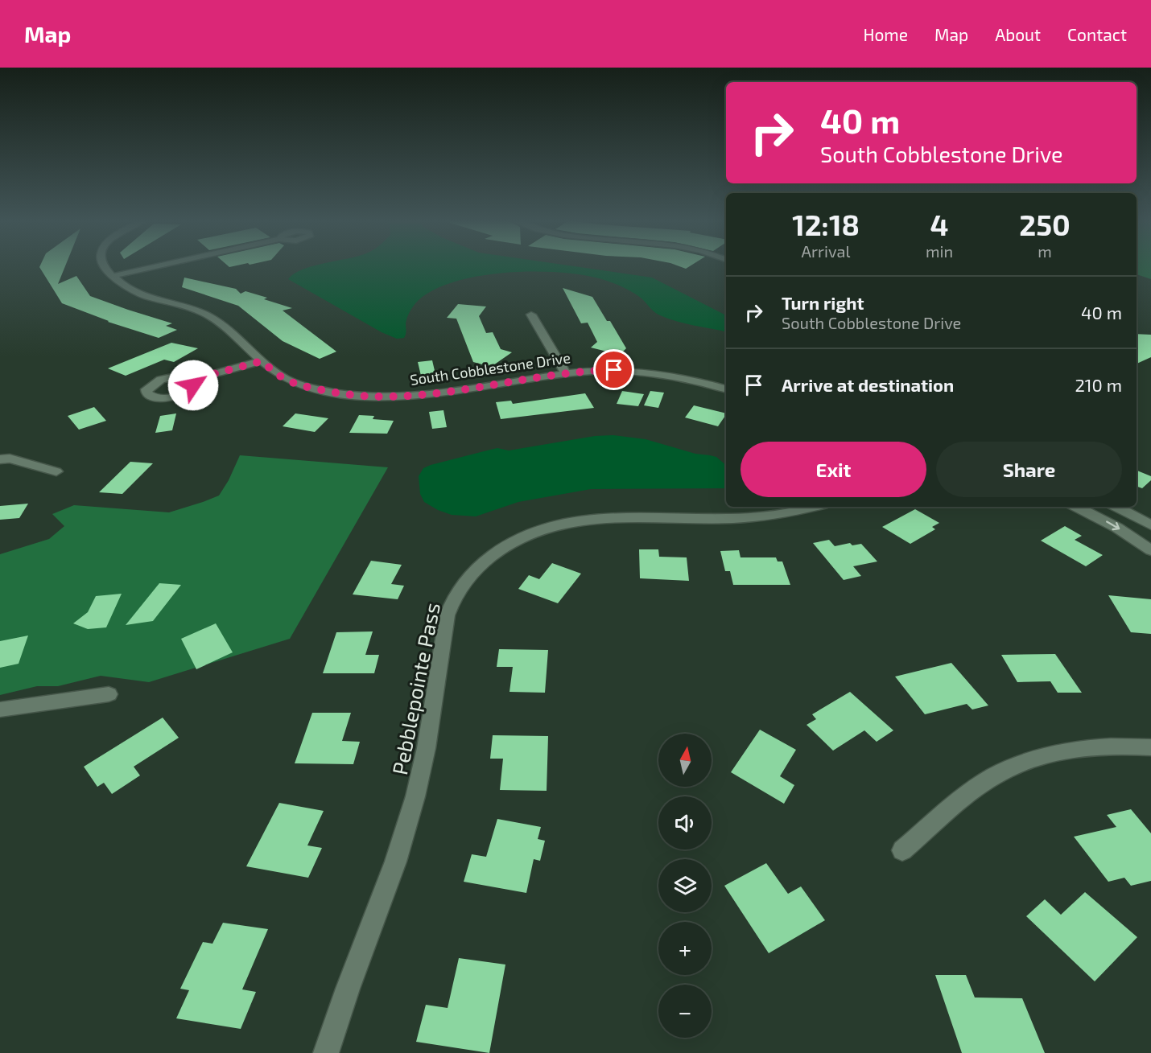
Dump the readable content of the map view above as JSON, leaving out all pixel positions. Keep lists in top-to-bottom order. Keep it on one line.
{"streets":{"street":["South Cobblestone Drive","Pebblepointe Pass"]},"north":"top","page":{"header":"Map","nav":["Home","Map","About","Contact"],"turn":["40 m","South Cobblestone Drive"],"eta":["12:18","Arrival","4","min","250","m"],"list":[{"name":"Turn right","note":"South Cobblestone Drive","value":"40 m"},{"name":"Arrive at destination","value":"210 m"}],"buttons":["Exit","Share"],"map_buttons":["+","−"]}}
